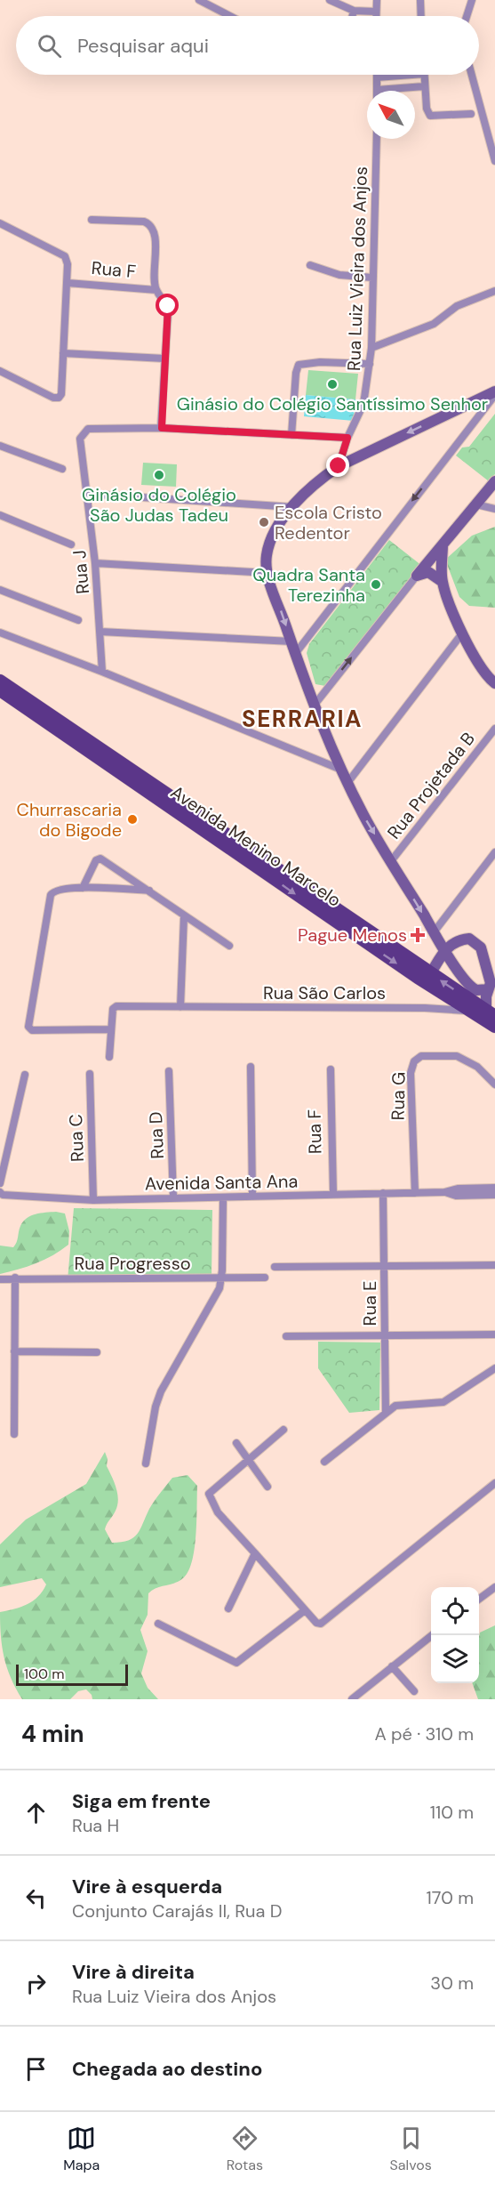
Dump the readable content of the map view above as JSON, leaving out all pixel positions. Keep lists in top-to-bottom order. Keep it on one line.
{"streets":{"main road":["Avenida Menino Marcelo"],"street":["Rua Luiz Vieira dos Anjos","Rua F","Rua J","Rua Projetada B","Rua São Carlos","Rua G","Rua D","Rua C","Avenida Santa Ana","Rua Progresso","Rua E"]},"crossings":[["Rua F","Avenida Santa Ana"],["Avenida Menino Marcelo","Rua São Carlos"],["Rua G","Avenida Santa Ana"],["Rua D","Avenida Santa Ana"],["Rua C","Avenida Santa Ana"],["Avenida Santa Ana","Rua E"]],"districts":["SERRARIA"],"places":{"other":["Ginásio do Colégio Santíssimo Senhor","Ginásio do Colégio São Judas Tadeu","Escola Cristo Redentor","Quadra Santa Terezinha","Churrascaria do Bigode"],"health":["Pague Menos"]},"scale_bar":"100 m","north":"top left","page":{"search":"Pesquisar aqui","scale":"100 m","heading":["4 min","A pé · 310 m"],"list":[["Siga em frente","Rua H","110 m"],["Vire à esquerda","Conjunto Carajás II, Rua D","170 m"],["Vire à direita","Rua Luiz Vieira dos Anjos","30 m"],"Chegada ao destino"],"nav":["Mapa","Rotas","Salvos"]}}
